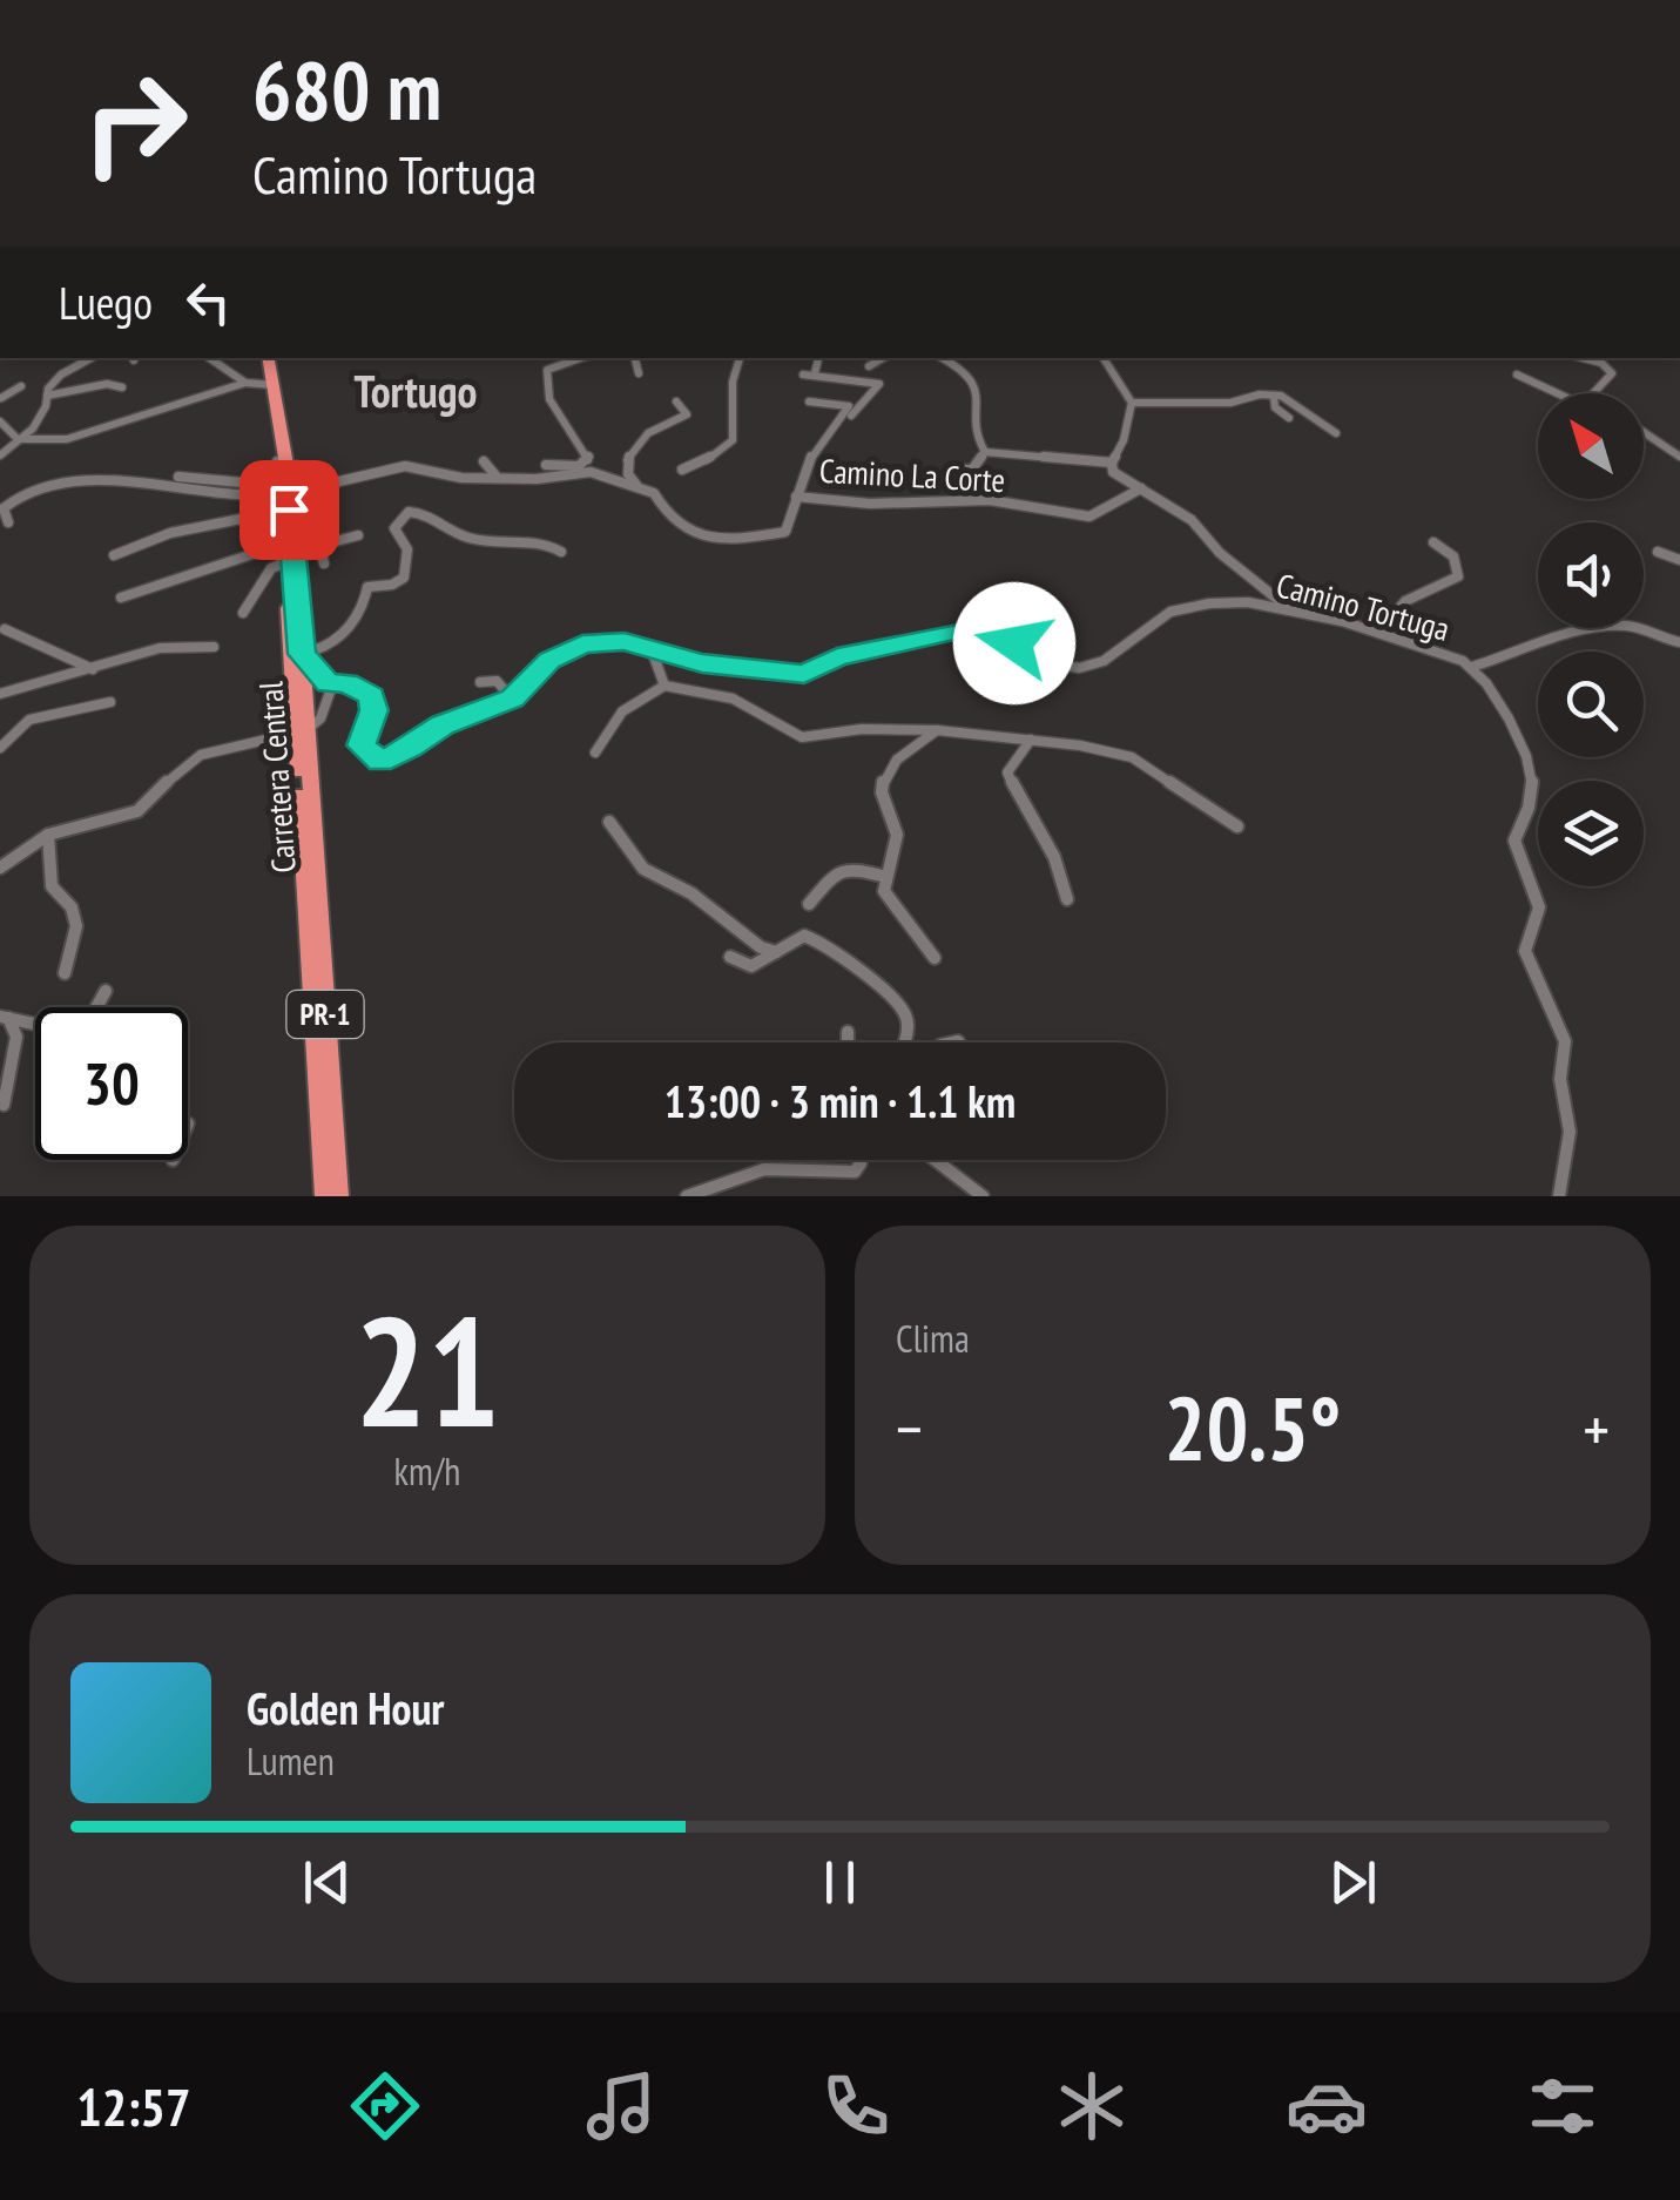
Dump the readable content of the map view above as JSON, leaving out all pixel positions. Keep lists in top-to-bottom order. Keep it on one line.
{"streets":{"highway":["Carretera Central","PR-1"],"street":["Camino La Corte","Camino Tortuga"]},"districts":["Tortugo"],"north":"top left","page":{"turn":["680 m","Camino Tortuga"],"then":"Luego","limit":"30","trip":"13:00 · 3 min · 1.1 km","tile":[["21","km/h"],"Clima"],"heat":["−","20.5°","+"],"song":["Golden Hour","Lumen"],"tabs":"12:57"}}
